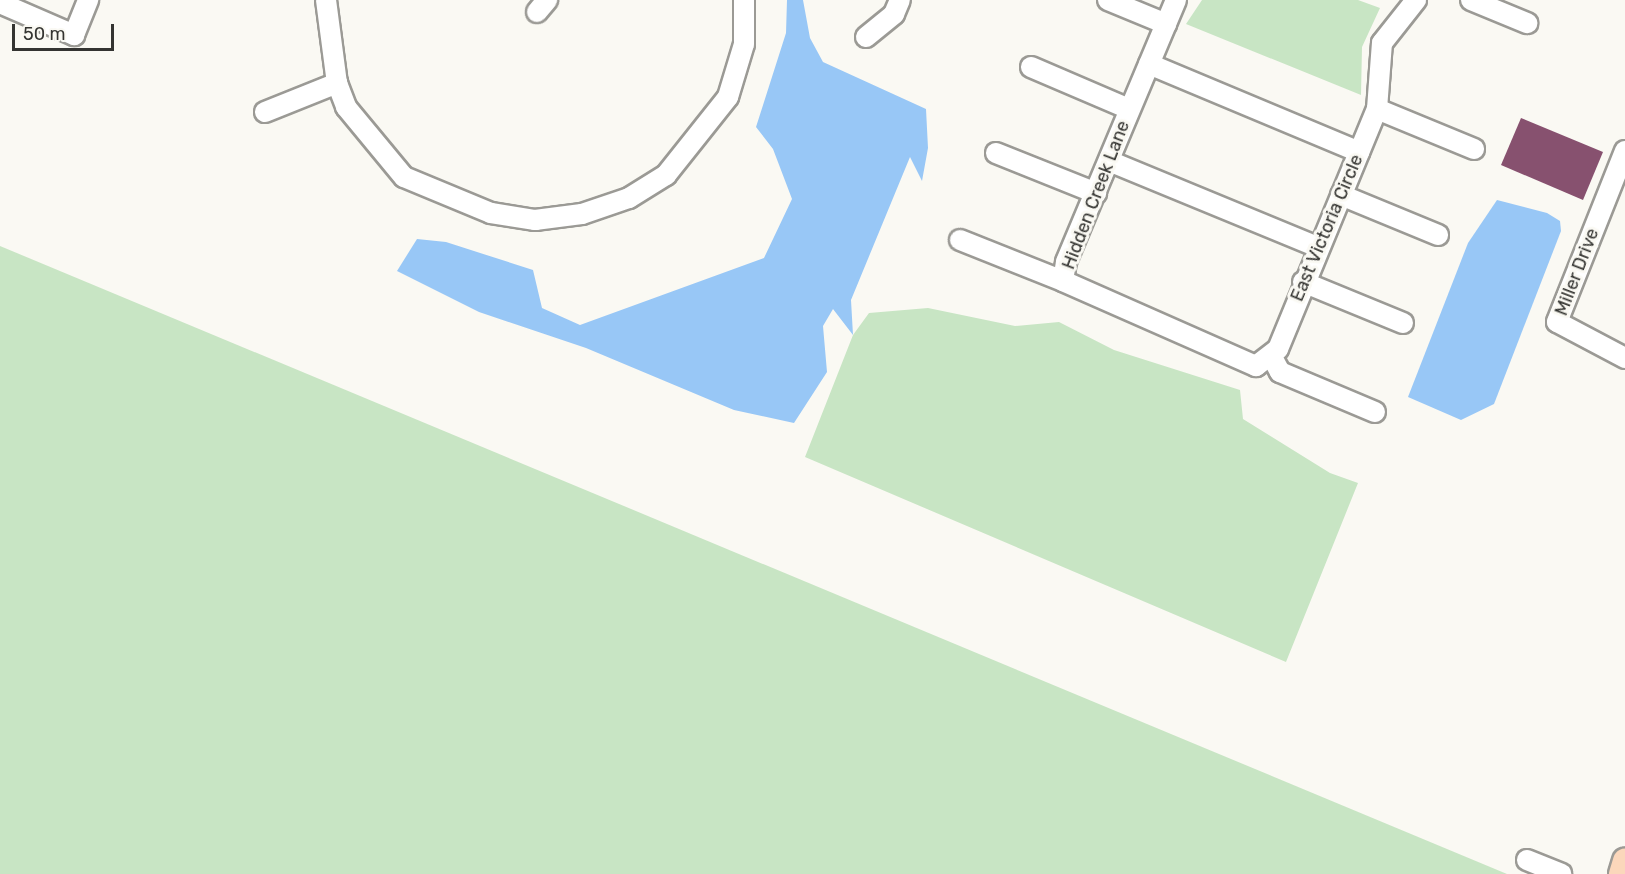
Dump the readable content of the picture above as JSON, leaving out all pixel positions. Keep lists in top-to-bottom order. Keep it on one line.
{"streets":{"street":["Hidden Creek Lane","East Victoria Circle","Miller Drive"]},"crossings":[["Hidden Creek Lane","East Victoria Circle"]],"scale_bar":"50 m"}
